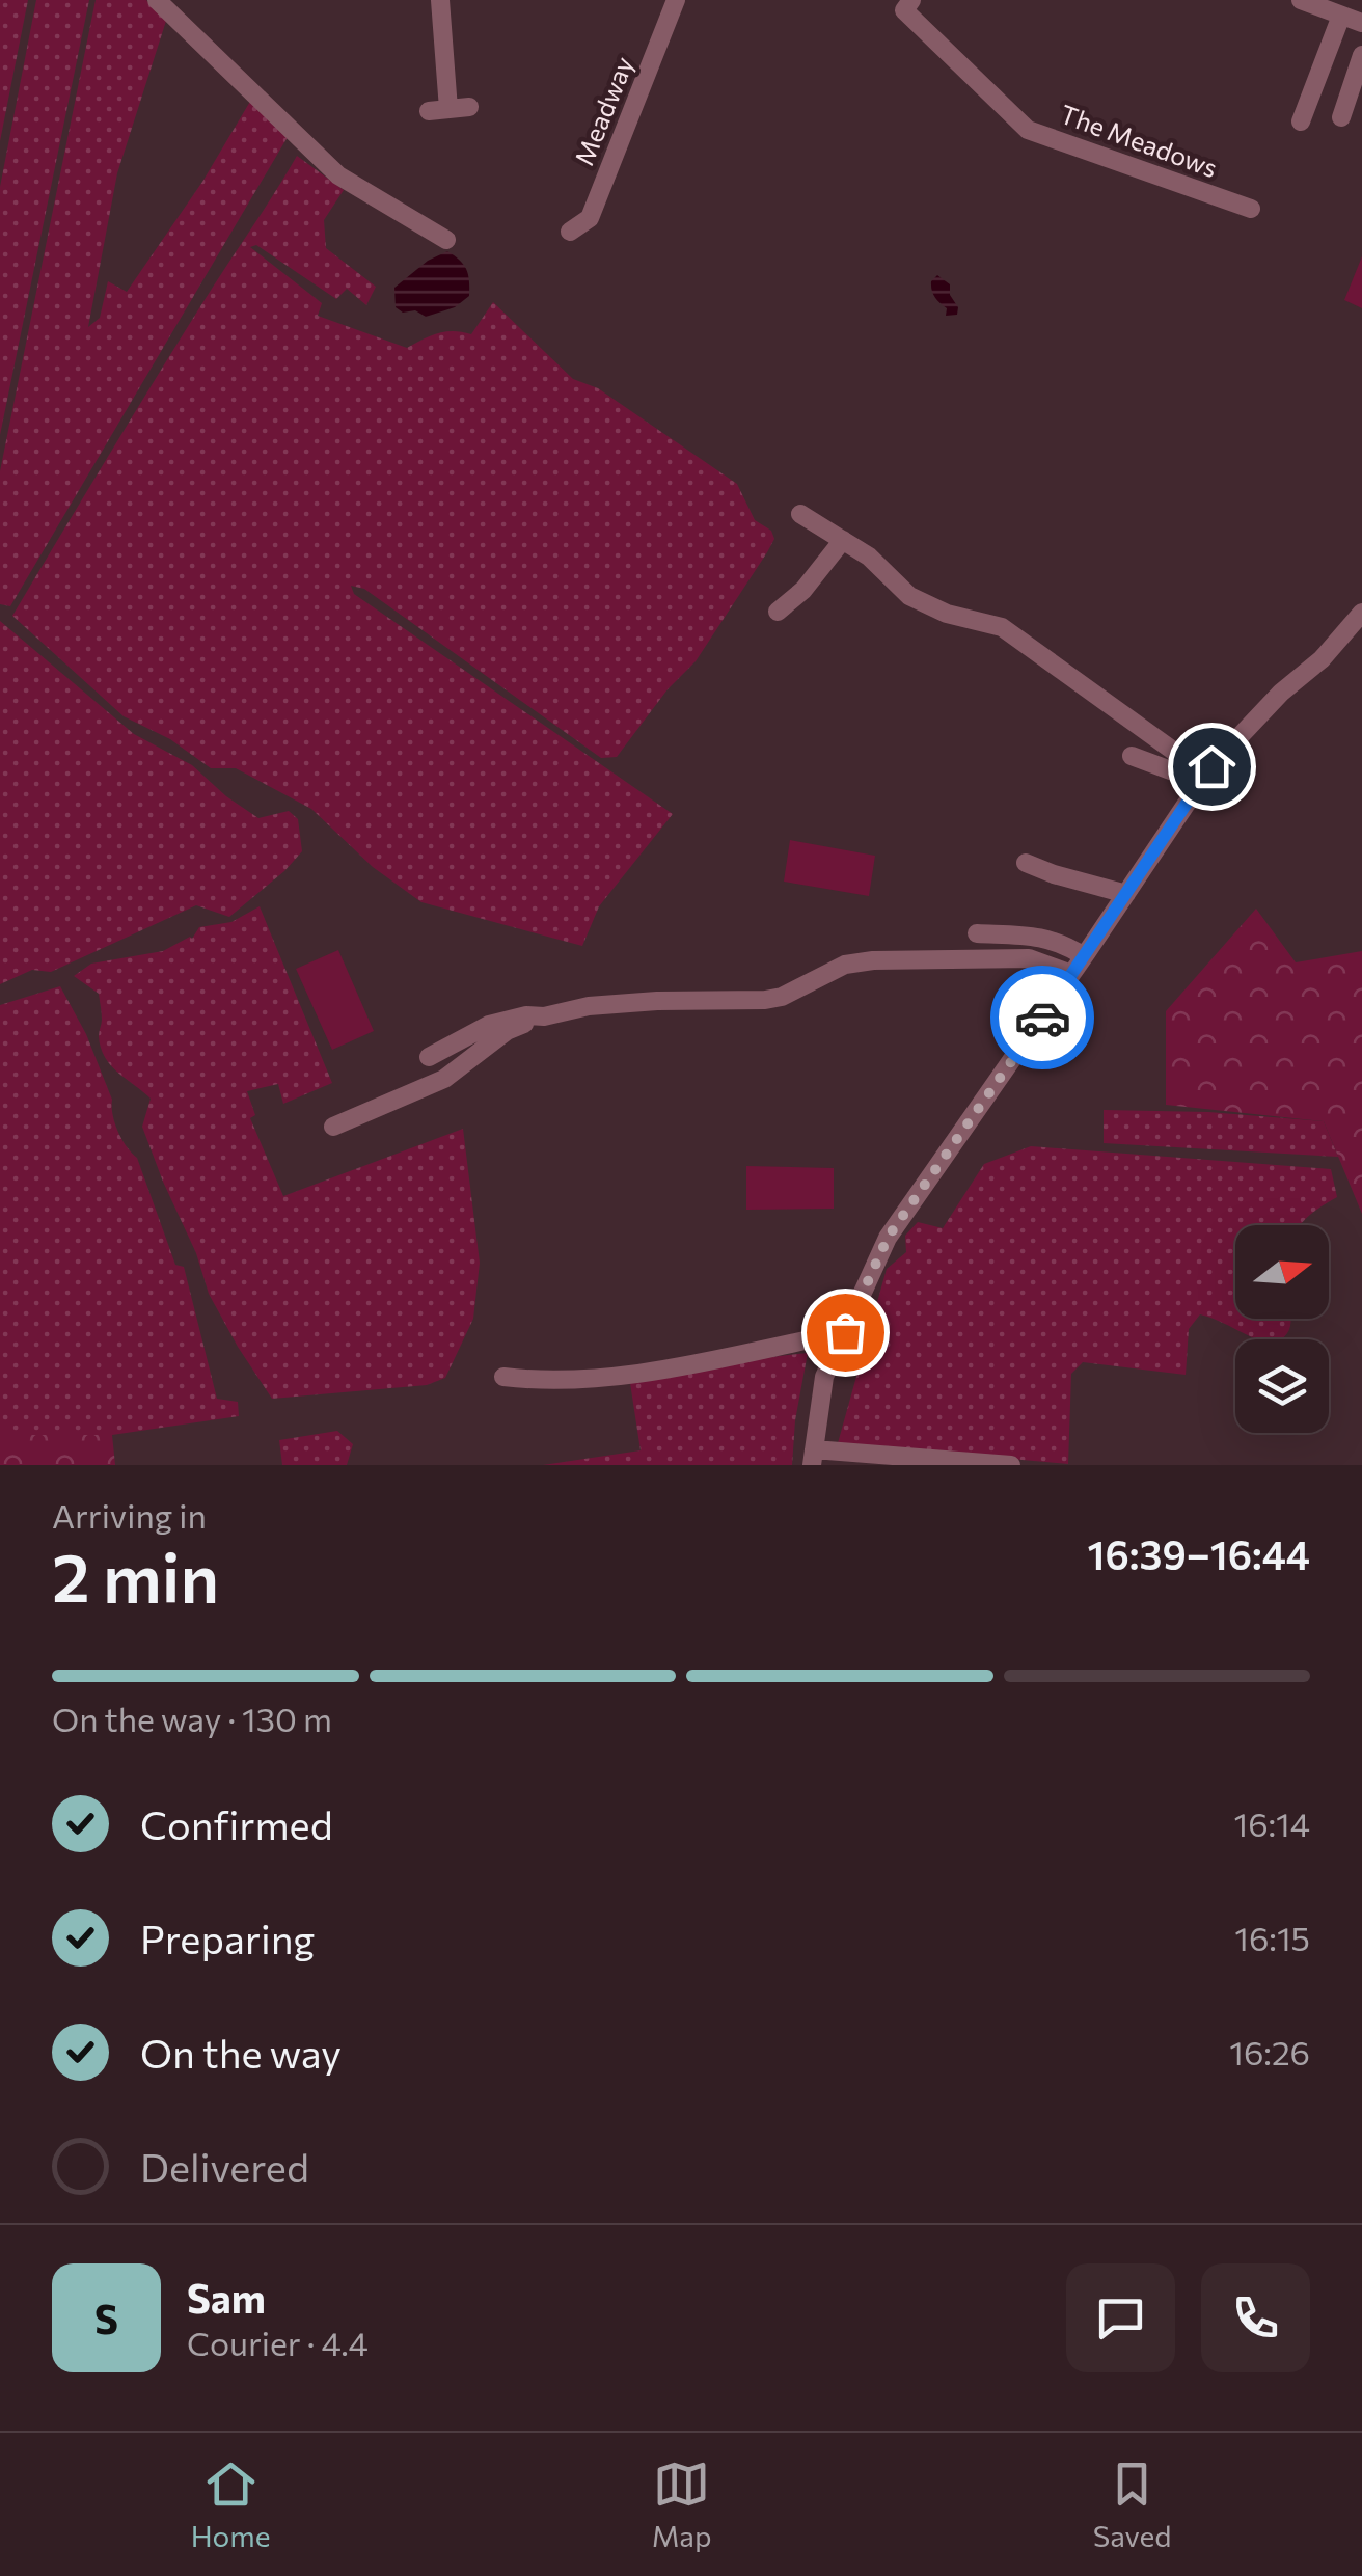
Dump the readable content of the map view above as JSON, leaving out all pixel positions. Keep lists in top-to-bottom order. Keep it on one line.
{"streets":{"street":["Meadway","The Meadows"]},"north":"right","page":{"heading":["2 min","Arriving in","16:39–16:44"],"panel":["Sam","Courier · 4.4"],"bar":"On the way · 130 m","list":[["Confirmed","16:14"],["Preparing","16:15"],["On the way","16:26"],"Delivered"],"round":"S","tabs":["Home","Map","Saved"]}}
